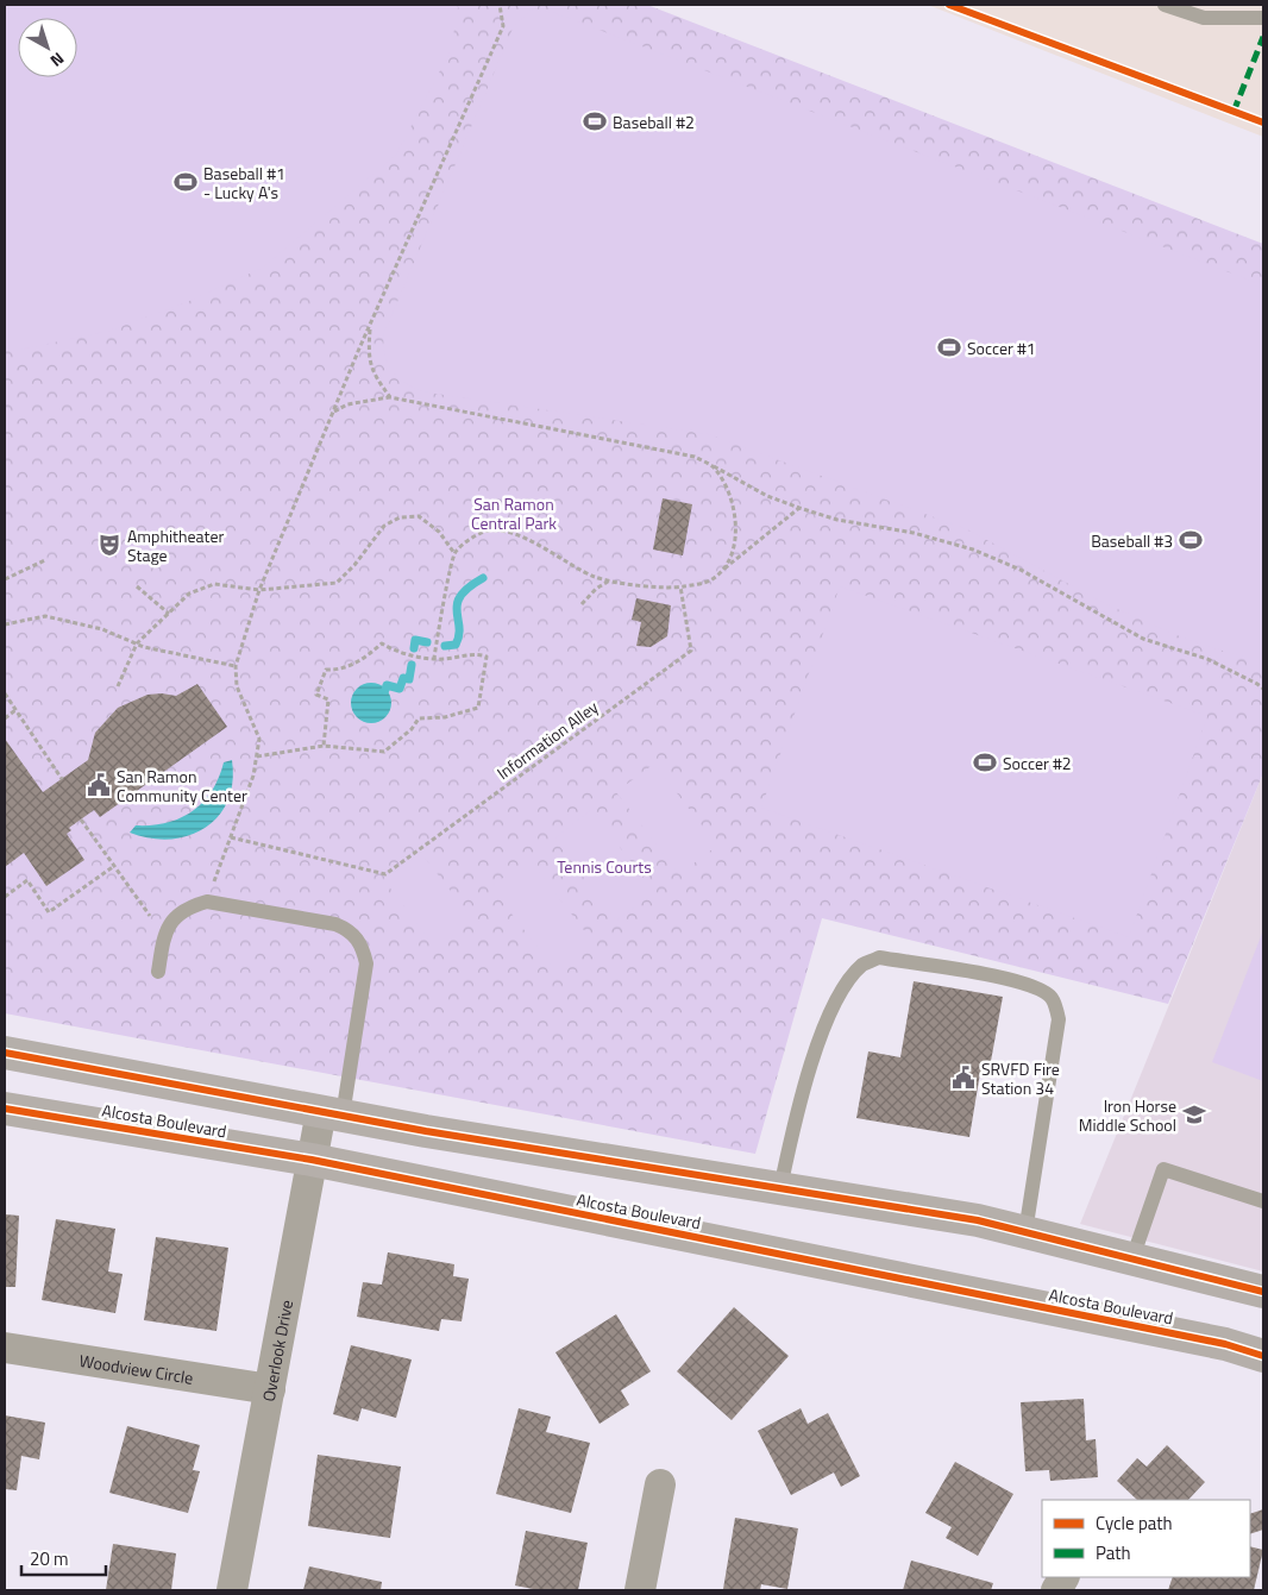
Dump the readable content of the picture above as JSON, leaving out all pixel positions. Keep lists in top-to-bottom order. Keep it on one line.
{"streets":{"main road":["Alcosta Boulevard"],"street":["Overlook Drive","Woodview Circle"],"path":["Information Alley"]},"crossings":[["Alcosta Boulevard","Overlook Drive"],["Overlook Drive","Woodview Circle"]],"parks":["San Ramon Central Park","Tennis Courts"],"places":{"sports":["Baseball #2","Baseball #1 - Lucky A's","Soccer #1","Baseball #3","Soccer #2"],"theatre":["Amphitheater Stage"],"public building":["San Ramon Community Center","SRVFD Fire Station 34"],"school or university":["Iron Horse Middle School"]},"legend":["Cycle path","Path"],"scale_bar":"20 m","north":"bottom right"}
